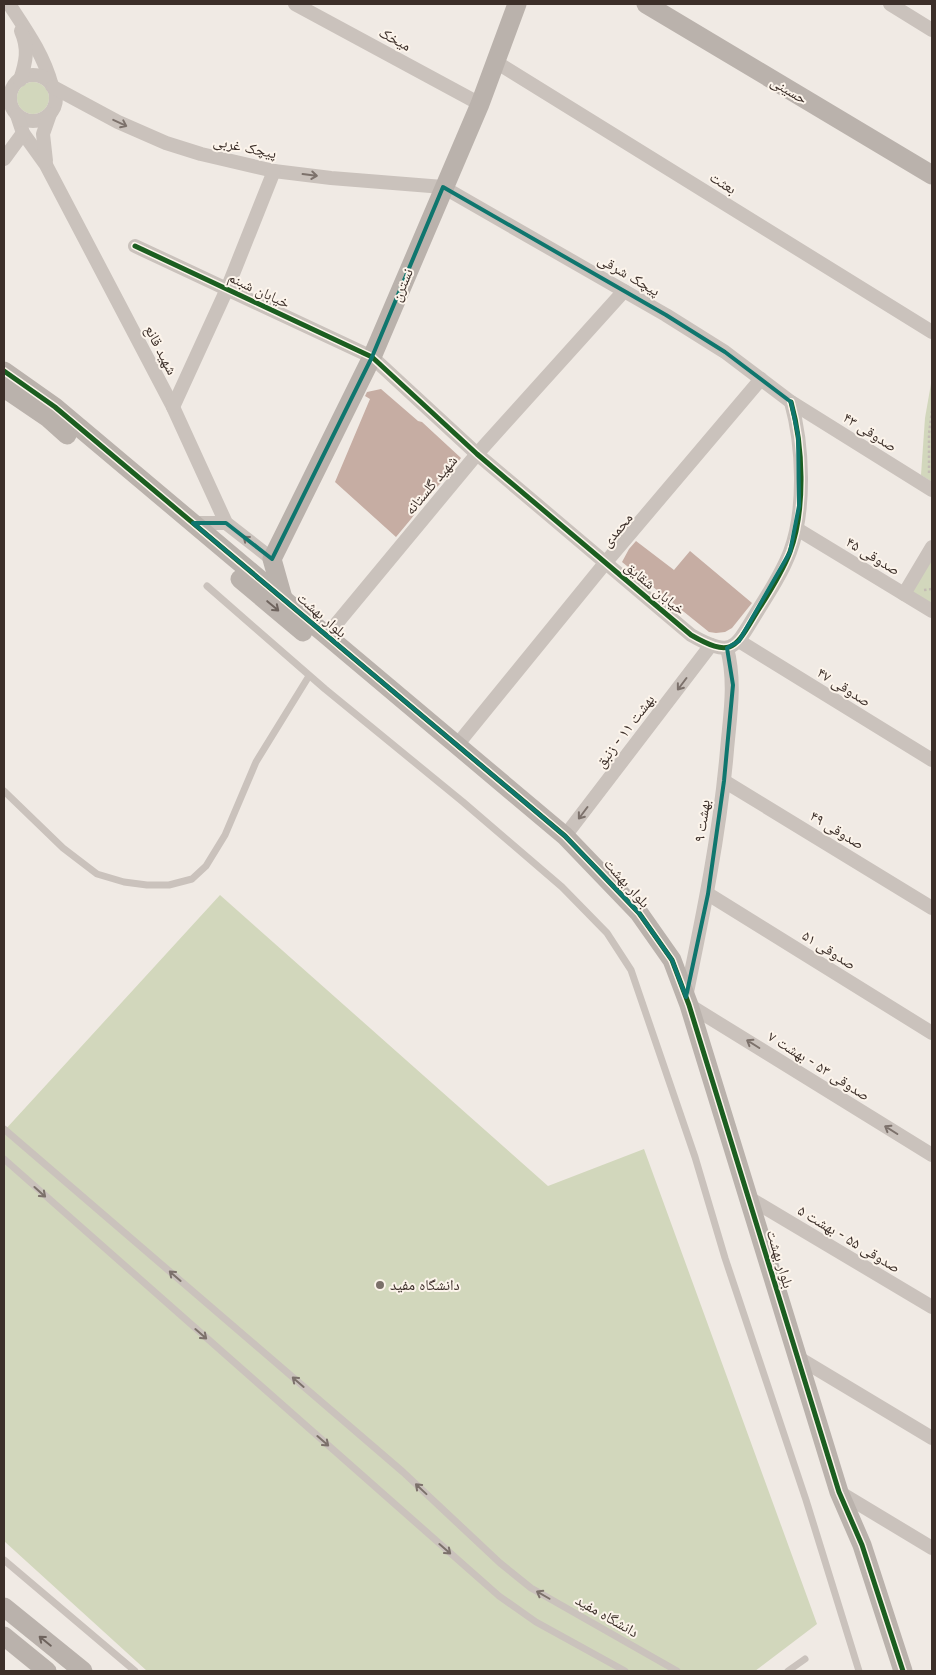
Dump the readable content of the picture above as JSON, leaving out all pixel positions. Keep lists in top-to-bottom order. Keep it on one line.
{"streets":{"street":["میخک","حسینی","پیچک غربی","بعثت","پیچک شرقی","نسترن","خیابان شبنم","شهید قانع","صدوقی ۴۳","شهید گلستانه","محمدی","صدوقی ۴۵","خیابان شقایق","بلوار بهشت","صدوقی ۴۷","بهشت ۱۱ - زنبق","بهشت ۹","صدوقی ۴۹","صدوقی ۵۱","صدوقی ۵۳ - بهشت ۷","صدوقی ۵۵ - بهشت ۵"],"lane":["دانشگاه مفید"]},"crossings":[["میخک","نسترن"],["پیچک غربی","پیچک شرقی"],["پیچک غربی","نسترن"],["بعثت","نسترن"],["پیچک شرقی","نسترن"],["پیچک شرقی","صدوقی ۴۳"],["پیچک شرقی","شهید گلستانه"],["پیچک شرقی","محمدی"],["نسترن","خیابان شبنم"],["نسترن","خیابان شقایق"],["خیابان شبنم","خیابان شقایق"],["شهید گلستانه","خیابان شقایق"],["شهید گلستانه","بلوار بهشت"],["محمدی","خیابان شقایق"],["محمدی","بلوار بهشت"],["خیابان شقایق","صدوقی ۴۷"],["خیابان شقایق","بهشت ۱۱ - زنبق"],["خیابان شقایق","بهشت ۹"],["بلوار بهشت","بهشت ۱۱ - زنبق"],["بلوار بهشت","بهشت ۹"],["بلوار بهشت","صدوقی ۵۳ - بهشت ۷"],["بلوار بهشت","صدوقی ۵۵ - بهشت ۵"],["صدوقی ۴۷","بهشت ۹"],["بهشت ۹","صدوقی ۴۹"],["بهشت ۹","صدوقی ۵۱"],["بهشت ۹","صدوقی ۵۳ - بهشت ۷"]],"one_way":["پیچک غربی","بهشت ۱۱ - زنبق","صدوقی ۵۳ - بهشت ۷"],"places":["دانشگاه مفید"]}
